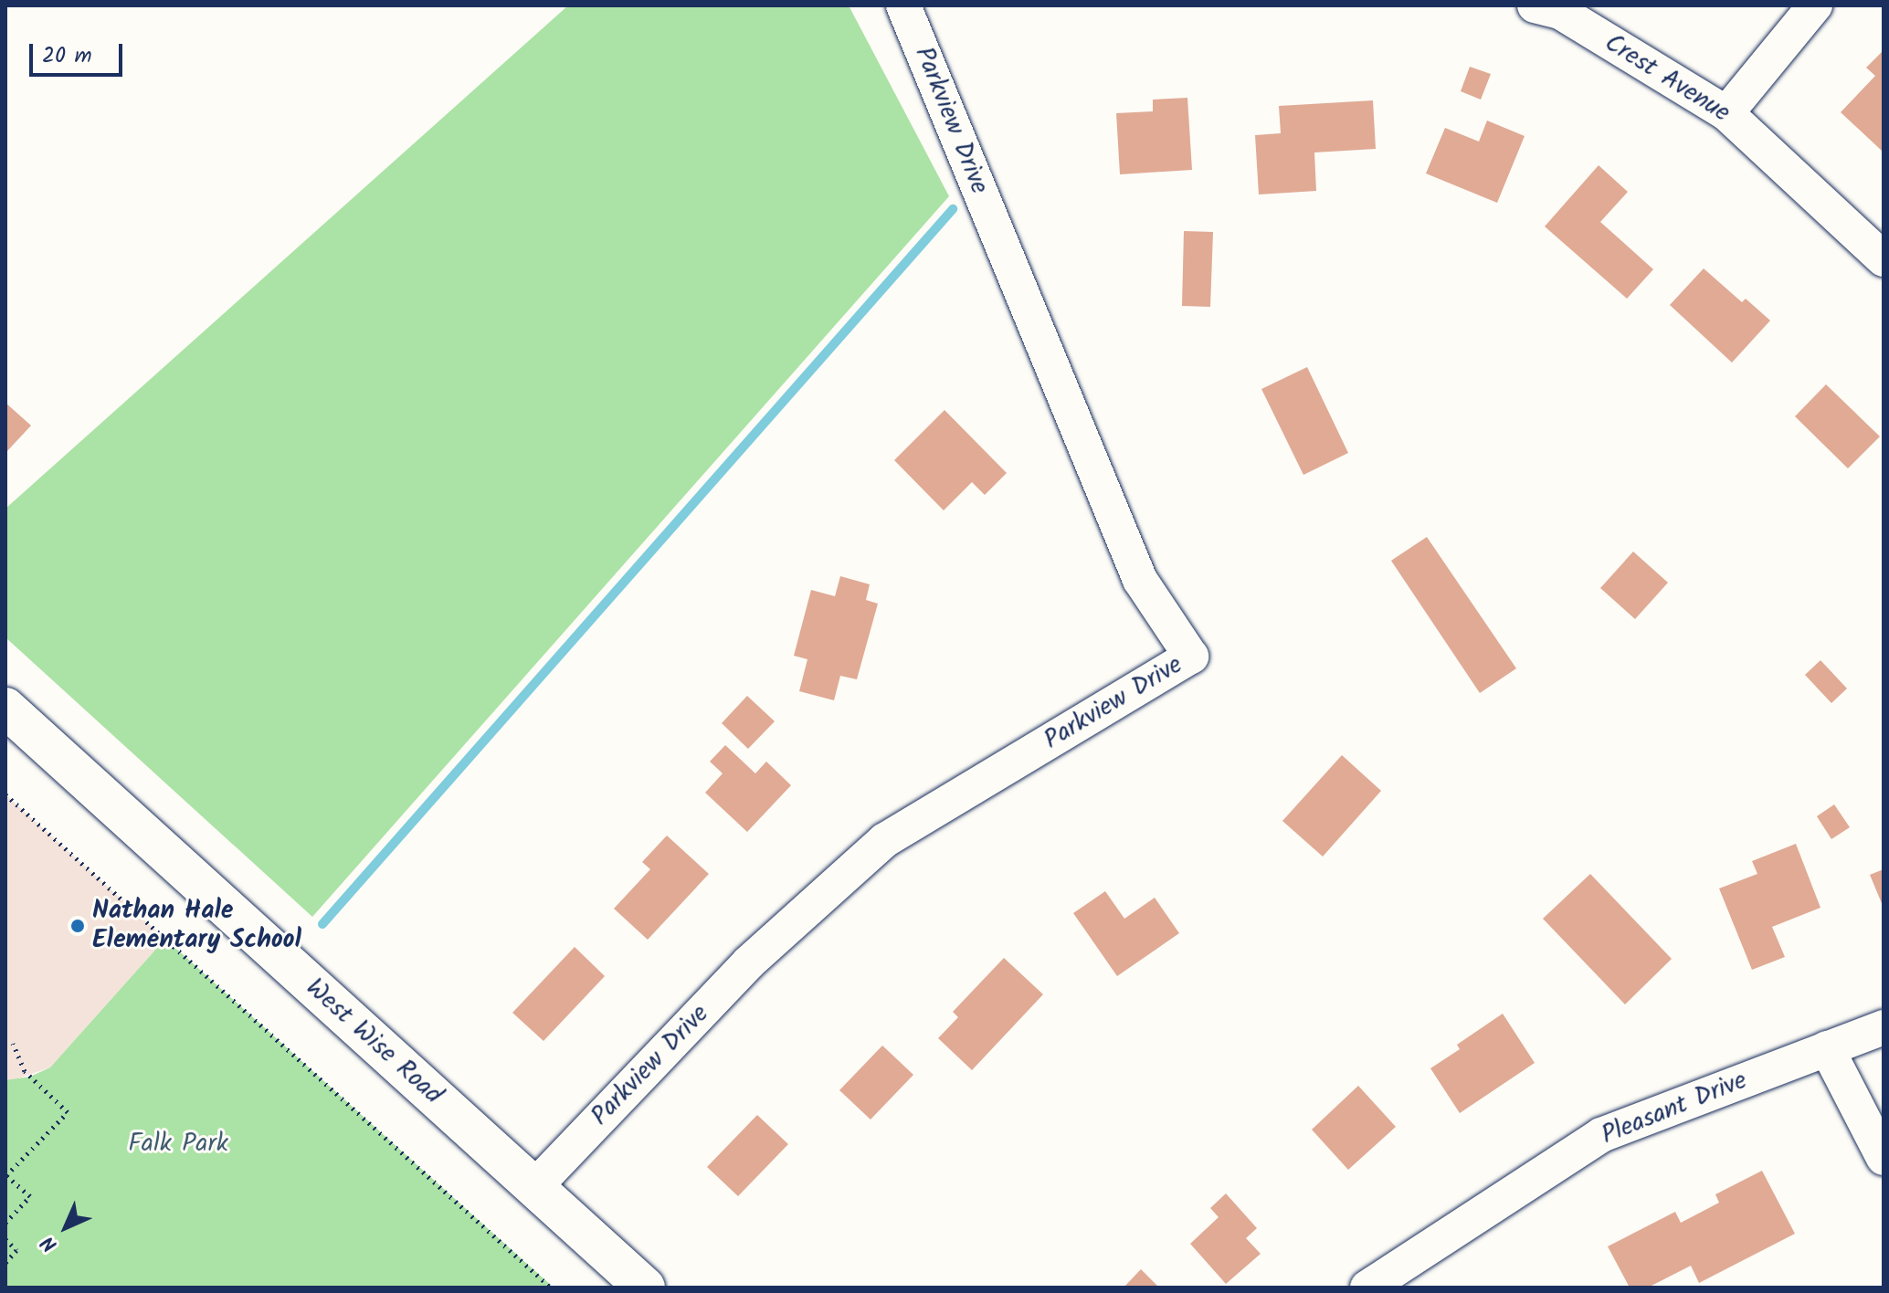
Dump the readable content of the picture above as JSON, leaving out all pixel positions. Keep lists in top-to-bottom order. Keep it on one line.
{"streets":{"street":["Crest Avenue","Parkview Drive","West Wise Road","Pleasant Drive"]},"crossings":[["Parkview Drive","West Wise Road"]],"parks":["Falk Park"],"places":["Nathan Hale Elementary School"],"scale_bar":"20 m","north":"bottom left"}
